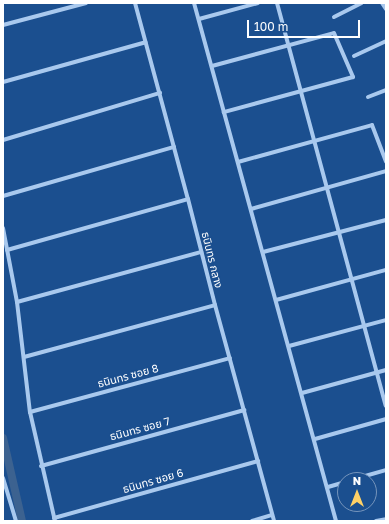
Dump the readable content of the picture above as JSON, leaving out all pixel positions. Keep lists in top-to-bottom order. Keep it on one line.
{"streets":{"street":["ธนินทร กลาง","ธนินทร ซอย 8","ธนินทร ซอย 7","ธนินทร ซอย 6"]},"crossings":[["ธนินทร กลาง","ธนินทร ซอย 8"],["ธนินทร กลาง","ธนินทร ซอย 7"],["ธนินทร กลาง","ธนินทร ซอย 6"]],"scale_bar":"100 m","north":"top"}
